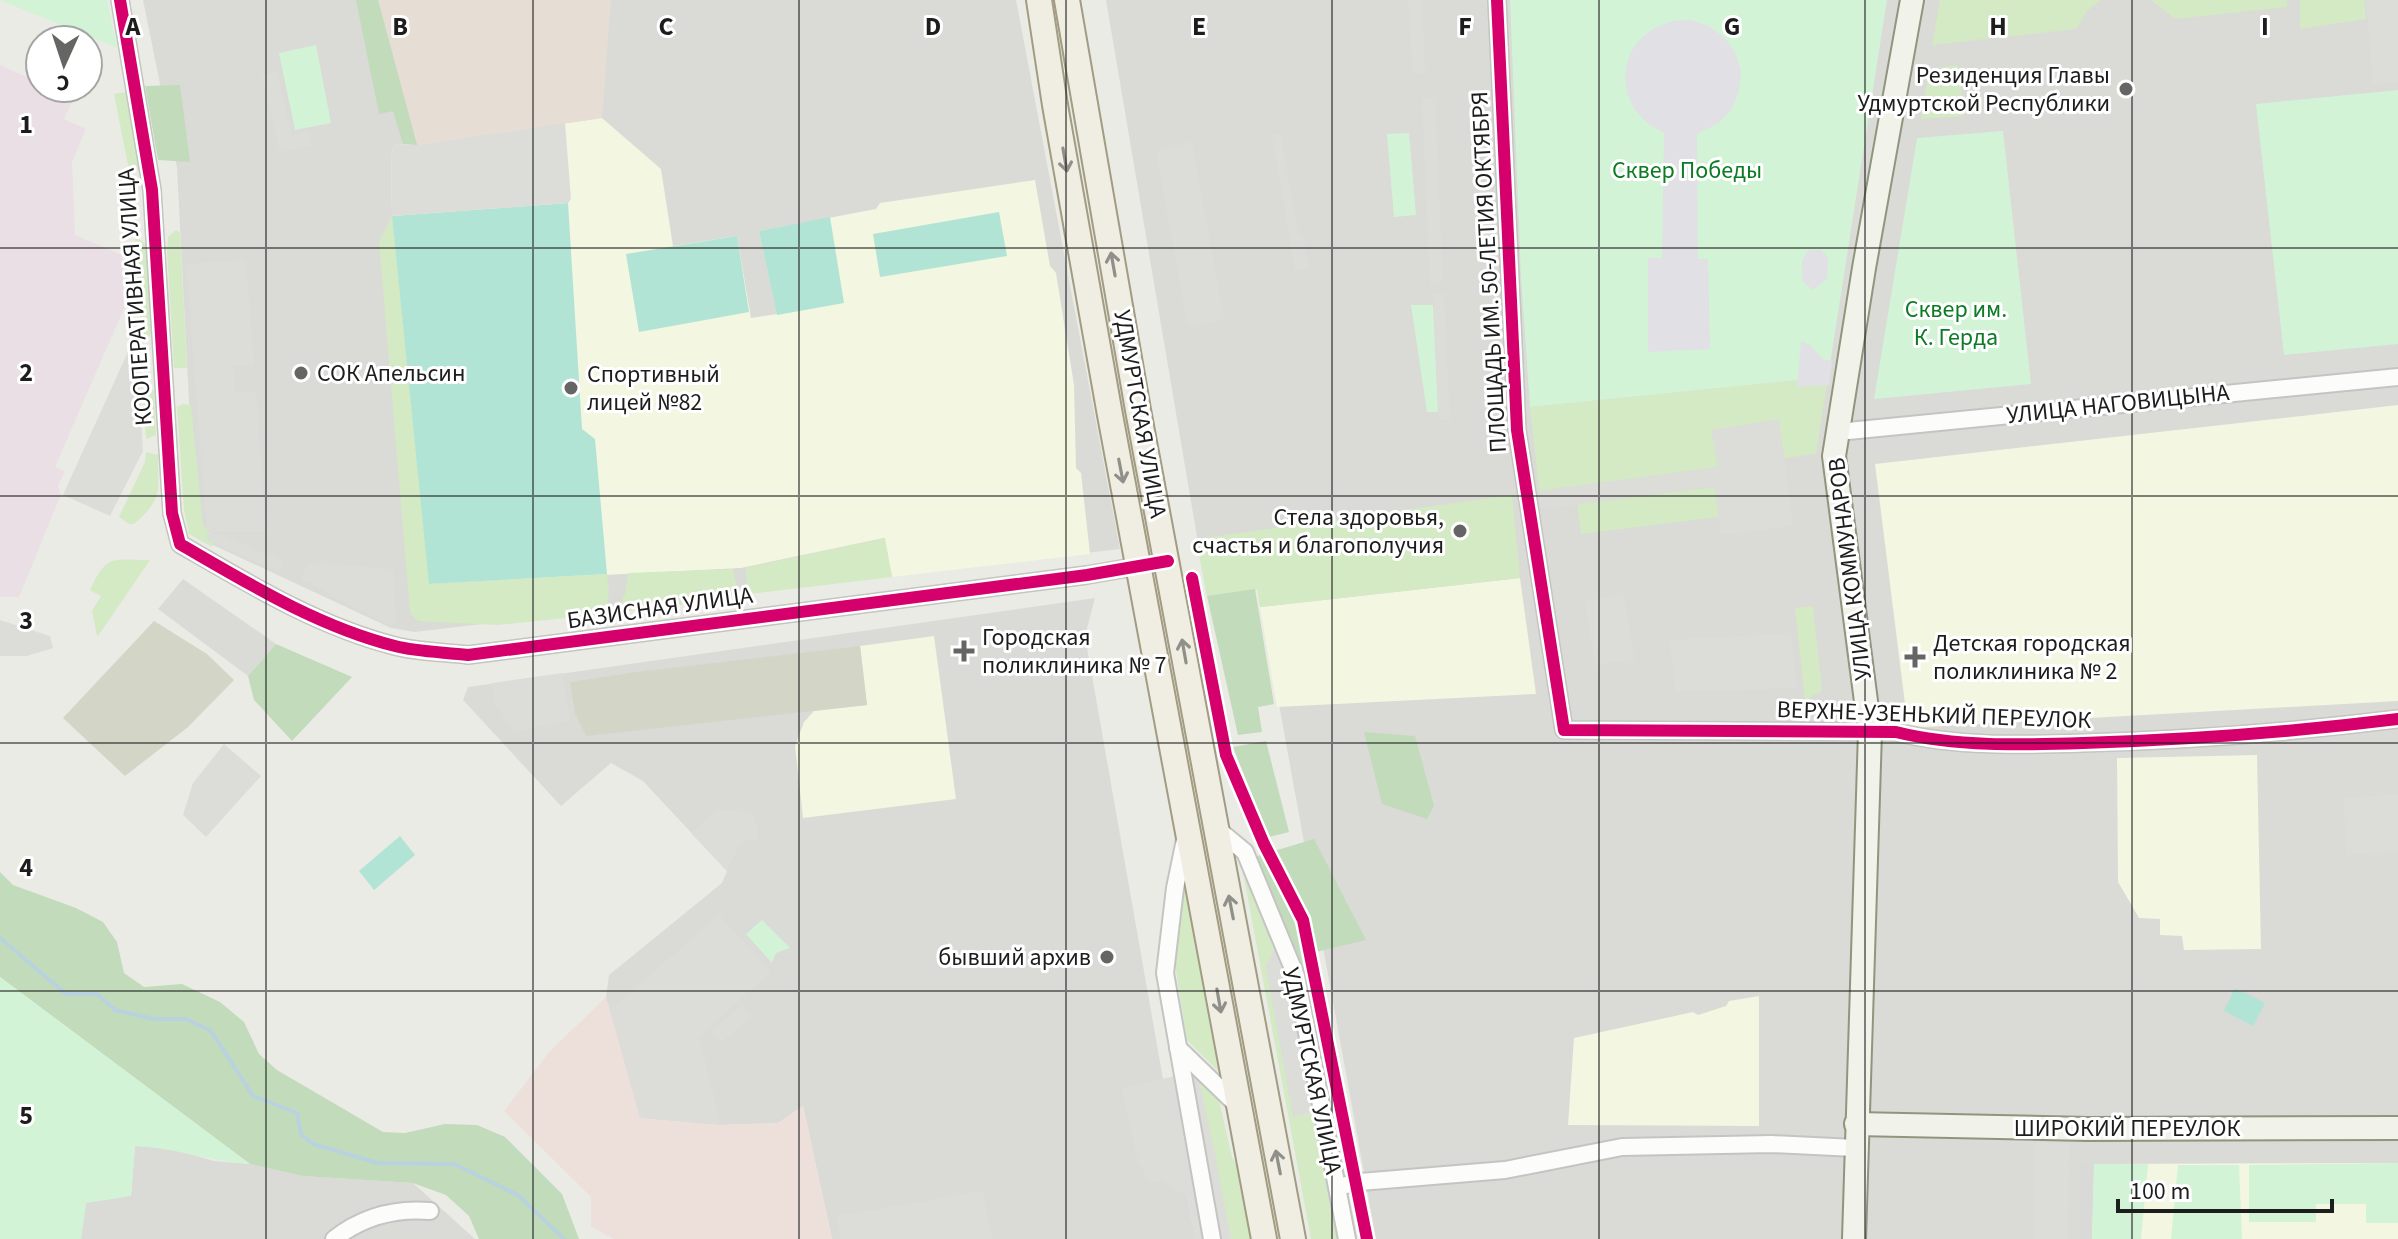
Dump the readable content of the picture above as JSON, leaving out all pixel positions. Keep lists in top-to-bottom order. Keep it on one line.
{"streets":{"main road":["УДМУРТСКАЯ УЛИЦА"],"street":["ПЛОЩАДЬ ИМ. 50-ЛЕТИЯ ОКТЯБРЯ","КООПЕРАТИВНАЯ УЛИЦА","УЛИЦА НАГОВИЦЫНА","УЛИЦА КОММУНАРОВ","БАЗИСНАЯ УЛИЦА","ВЕРХНЕ-УЗЕНЬКИЙ ПЕРЕУЛОК","ШИРОКИЙ ПЕРЕУЛОК"]},"crossings":[["ПЛОЩАДЬ ИМ. 50-ЛЕТИЯ ОКТЯБРЯ","ВЕРХНЕ-УЗЕНЬКИЙ ПЕРЕУЛОК"],["КООПЕРАТИВНАЯ УЛИЦА","БАЗИСНАЯ УЛИЦА"],["УЛИЦА НАГОВИЦЫНА","УЛИЦА КОММУНАРОВ"],["УДМУРТСКАЯ УЛИЦА","БАЗИСНАЯ УЛИЦА"],["УЛИЦА КОММУНАРОВ","ВЕРХНЕ-УЗЕНЬКИЙ ПЕРЕУЛОК"],["УЛИЦА КОММУНАРОВ","ШИРОКИЙ ПЕРЕУЛОК"]],"parks":["Сквер Победы","Сквер им. К. Герда"],"places":{"other":["Резиденция Главы Удмуртской Республики","СОК Апельсин","Спортивный лицей №82","Стела здоровья, счастья и благополучия","бывший архив"],"health":["Городская поликлиника № 7","Детская городская поликлиника № 2"]},"scale_bar":"100 m","north":"bottom","grid":{"columns":["A","B","C","D","E","F","G","H","I"],"rows":["1","2","3","4","5"]}}
